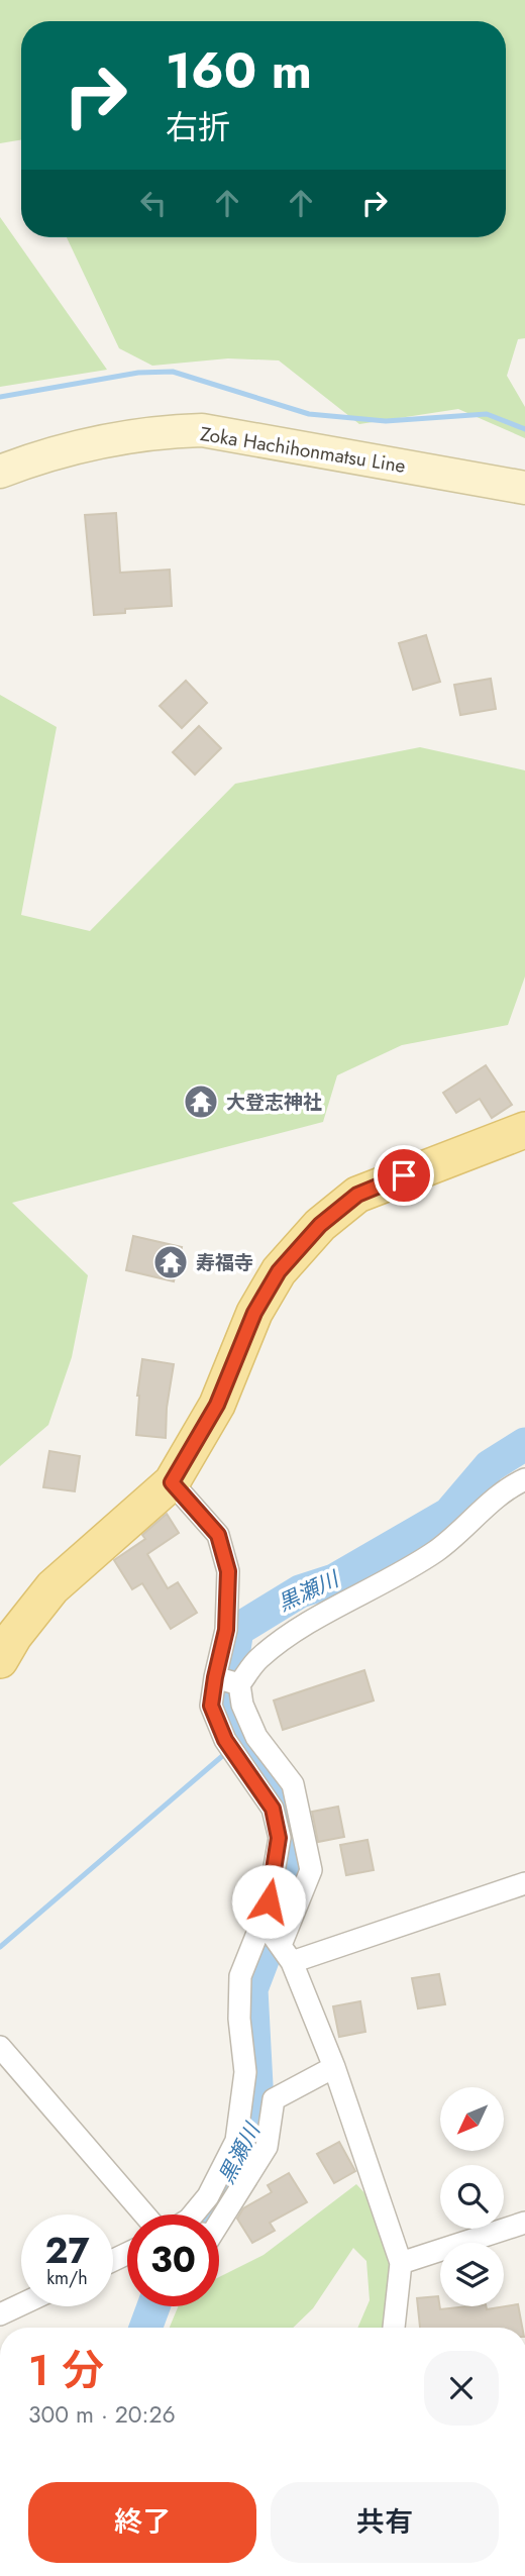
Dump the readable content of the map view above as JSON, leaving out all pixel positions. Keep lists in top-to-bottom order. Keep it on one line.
{"streets":{"main road":["Zoka Hachihonmatsu Line"]},"water":["黒瀬川"],"places":{"temple":["大登志神社","寿福寺"]},"north":"bottom left","page":{"turn":["160 m","右折"],"speed":"27 km/h","limit":"30","heading":["1 分","300 m · 20:26"],"buttons":["終了","共有"]}}
